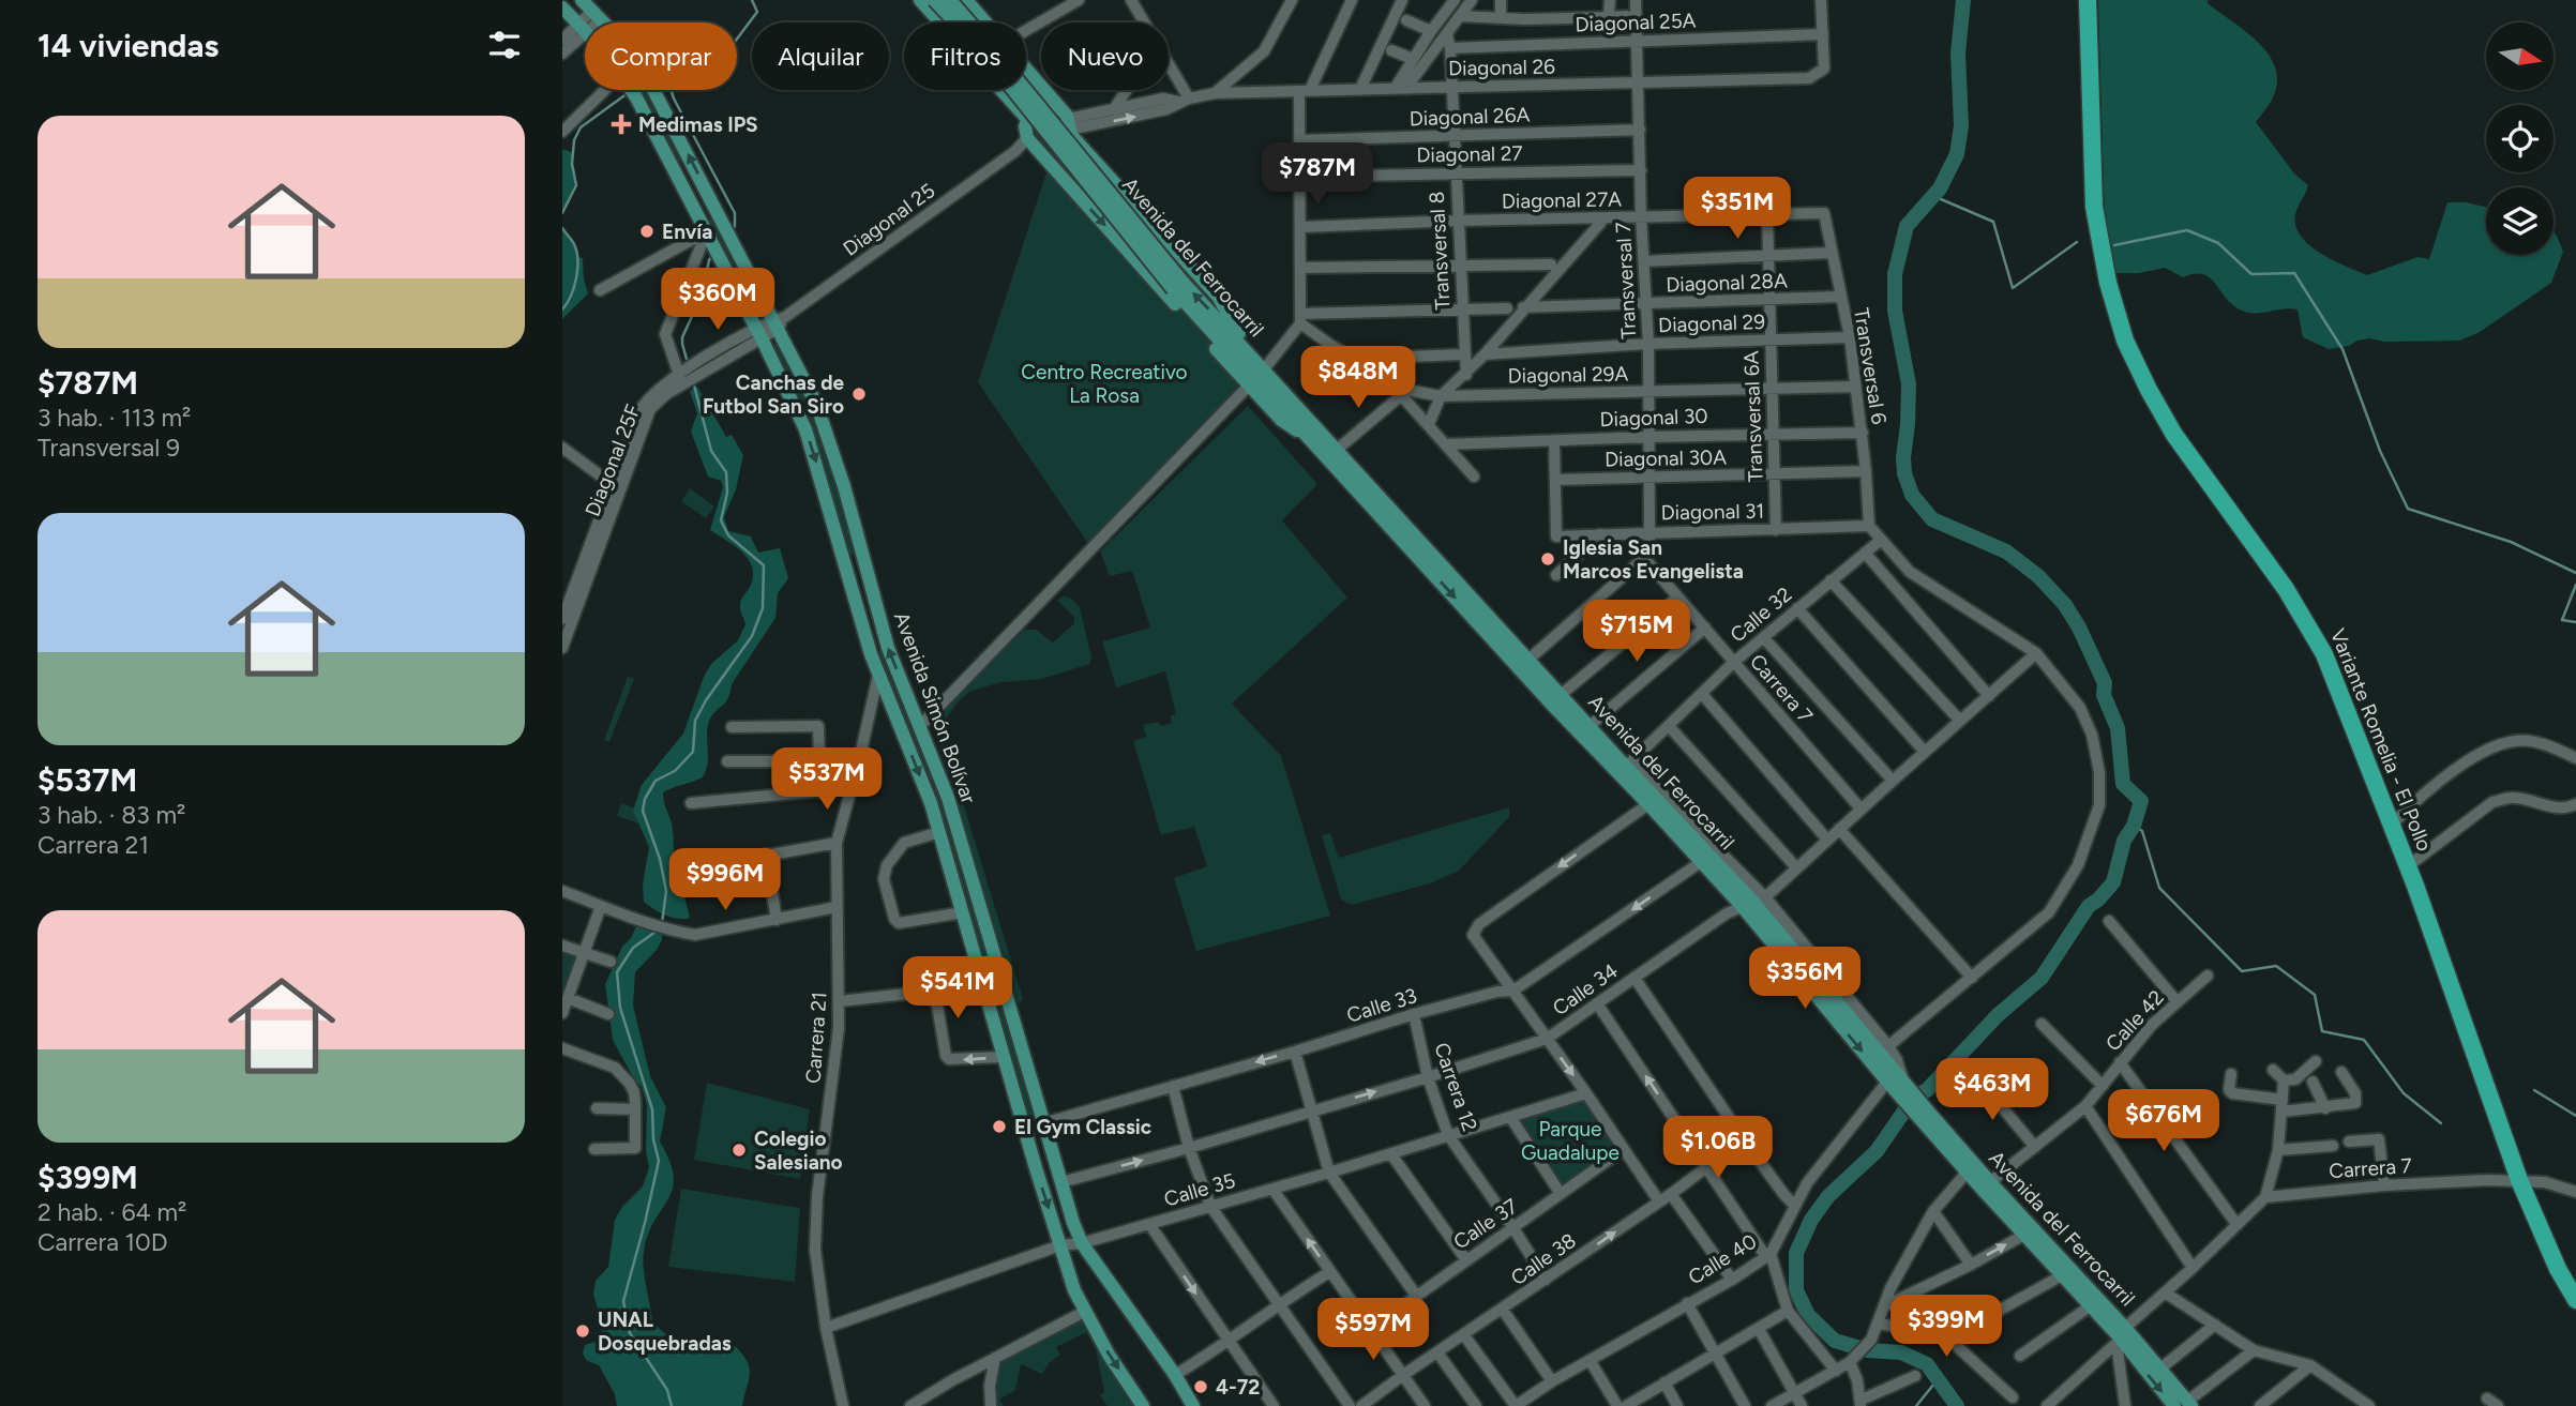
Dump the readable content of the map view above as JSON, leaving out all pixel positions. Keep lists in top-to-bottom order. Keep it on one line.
{"streets":{"highway":["Variante Romelia - El Pollo"],"main road":["Avenida del Ferrocarril","Avenida Simón Bolívar"],"street":["Diagonal 25A","Diagonal 26","Diagonal 26A","Diagonal 27","Diagonal 27A","Diagonal 25","Transversal 8","Transversal 7","Diagonal 28A","Diagonal 29","Transversal 6","Diagonal 29A","Transversal 6A","Diagonal 30","Diagonal 30A","Diagonal 25F","Diagonal 31","Calle 32","Carrera 7","Calle 34","Calle 33","Calle 42","Carrera 21","Carrera 12","Calle 35","Calle 37","Calle 38","Calle 40"]},"crossings":[["Diagonal 25A","Diagonal 26"],["Diagonal 25A","Transversal 8"],["Diagonal 25A","Transversal 7"],["Diagonal 26","Diagonal 25"],["Diagonal 26","Transversal 8"],["Diagonal 26","Transversal 7"],["Diagonal 26A","Transversal 8"],["Diagonal 26A","Transversal 7"],["Diagonal 27","Transversal 8"],["Diagonal 27","Transversal 7"],["Diagonal 27A","Transversal 8"],["Diagonal 27A","Transversal 7"],["Diagonal 27A","Transversal 6"],["Diagonal 27A","Transversal 6A"],["Diagonal 25","Diagonal 25F"],["Diagonal 25","Avenida Simón Bolívar"],["Avenida del Ferrocarril","Calle 32"],["Avenida del Ferrocarril","Calle 34"],["Avenida del Ferrocarril","Calle 33"],["Avenida del Ferrocarril","Calle 42"],["Avenida del Ferrocarril","Calle 40"],["Transversal 7","Diagonal 28A"],["Transversal 7","Diagonal 29"],["Transversal 7","Diagonal 29A"],["Transversal 7","Diagonal 30"],["Transversal 7","Diagonal 30A"],["Transversal 7","Diagonal 31"],["Transversal 7","Carrera 7"],["Diagonal 28A","Transversal 6"],["Diagonal 28A","Transversal 6A"],["Diagonal 29","Transversal 6"],["Diagonal 29","Transversal 6A"],["Transversal 6","Diagonal 29A"],["Transversal 6","Diagonal 30"],["Transversal 6","Diagonal 30A"],["Transversal 6","Diagonal 31"],["Diagonal 29A","Transversal 6A"],["Transversal 6A","Diagonal 30"],["Transversal 6A","Diagonal 30A"],["Transversal 6A","Diagonal 31"],["Diagonal 30A","Diagonal 31"],["Diagonal 25F","Avenida Simón Bolívar"],["Calle 32","Carrera 7"],["Carrera 7","Variante Romelia - El Pollo"],["Carrera 7","Calle 34"],["Avenida Simón Bolívar","Calle 34"],["Avenida Simón Bolívar","Calle 33"],["Avenida Simón Bolívar","Carrera 21"],["Avenida Simón Bolívar","Calle 35"],["Calle 34","Carrera 12"],["Calle 33","Carrera 12"],["Carrera 21","Calle 35"],["Carrera 12","Calle 35"],["Carrera 12","Calle 37"],["Carrera 12","Calle 38"]],"one_way":["Calle 33"],"parks":["Centro Recreativo La Rosa","Parque Guadalupe"],"places":{"health":["Medimas IPS"],"other":["Envía","Canchas de Futbol San Siro","Iglesia San Marcos Evangelista","El Gym Classic","Colegio Salesiano","UNAL Dosquebradas","4-72"]},"north":"right","page":{"heading":"14 viviendas","chip":["Comprar","Alquilar","Filtros","Nuevo"],"list":[{"name":"$787M","note":"3 hab. · 113 m² · Transversal 9"},{"name":"$537M","note":"3 hab. · 83 m² · Carrera 21"},{"name":"$399M","note":"2 hab. · 64 m² · Carrera 10D"}],"price":["$787M","$351M","$360M","$848M","$715M","$537M","$996M","$356M","$541M","$463M","$676M","$1.06B","$399M","$597M"]}}
